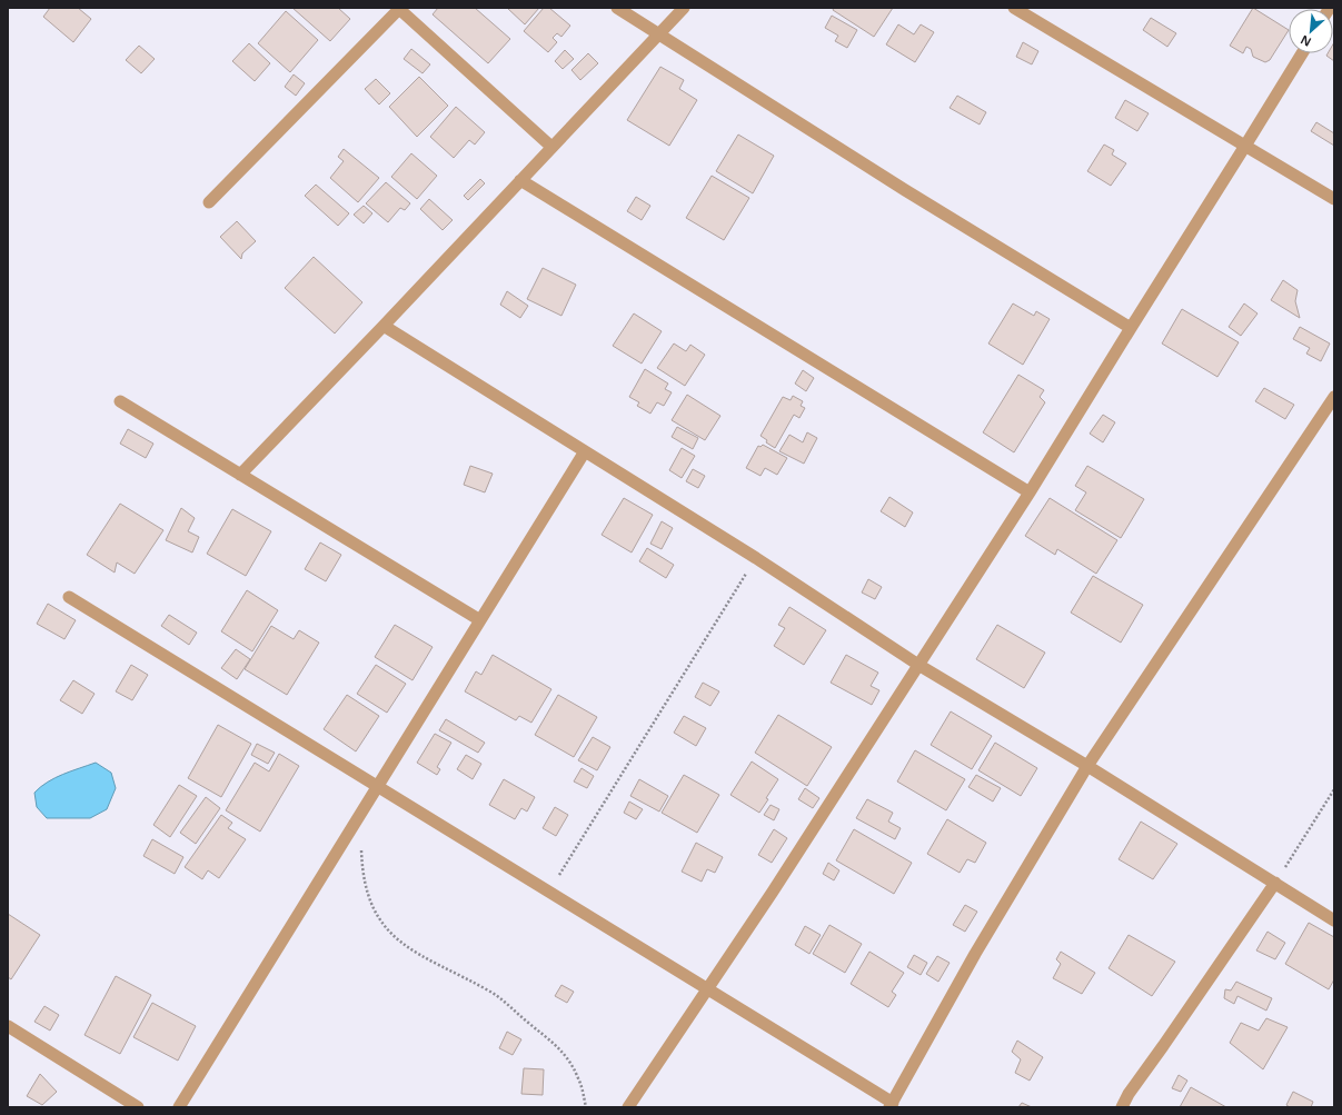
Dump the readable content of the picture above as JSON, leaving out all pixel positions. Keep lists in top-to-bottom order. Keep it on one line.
{"north":"bottom left"}
